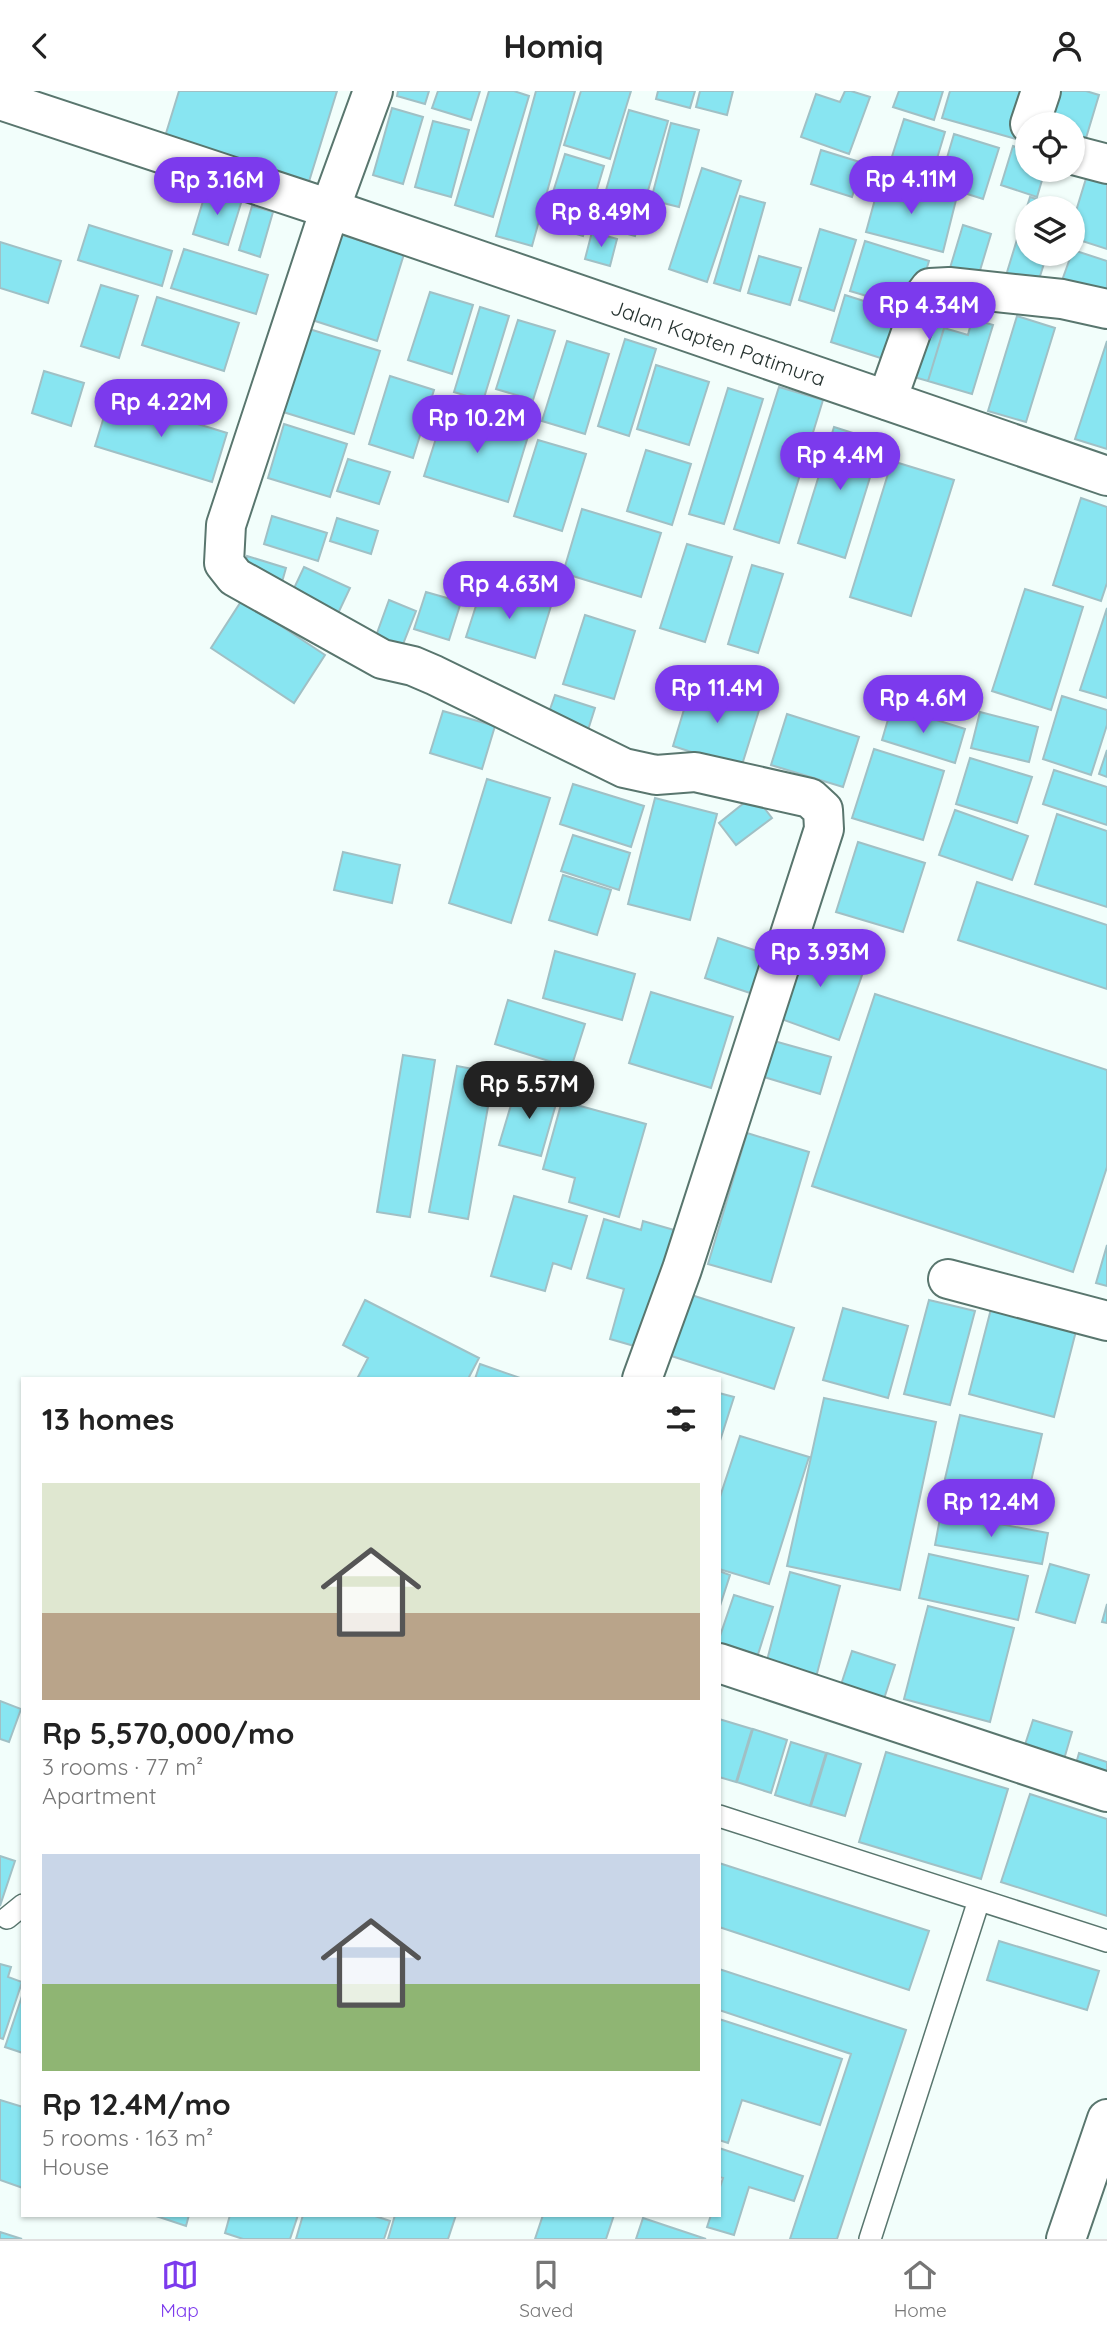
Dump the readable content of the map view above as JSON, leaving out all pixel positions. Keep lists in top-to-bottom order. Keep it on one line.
{"streets":{"street":["Jalan Kapten Patimura"]},"page":{"header":"Homiq","price":["Rp 4.11M","Rp 3.16M","Rp 8.49M","Rp 4.34M","Rp 4.22M","Rp 10.2M","Rp 4.4M","Rp 4.63M","Rp 11.4M","Rp 4.6M","Rp 3.93M","Rp 5.57M","Rp 12.4M"],"heading":"13 homes","list":[{"name":"Rp 5,570,000/mo","note":"3 rooms · 77 m² · Apartment"},{"name":"Rp 12.4M/mo","note":"5 rooms · 163 m² · House"}],"tabs":["Map","Saved","Home"]}}
